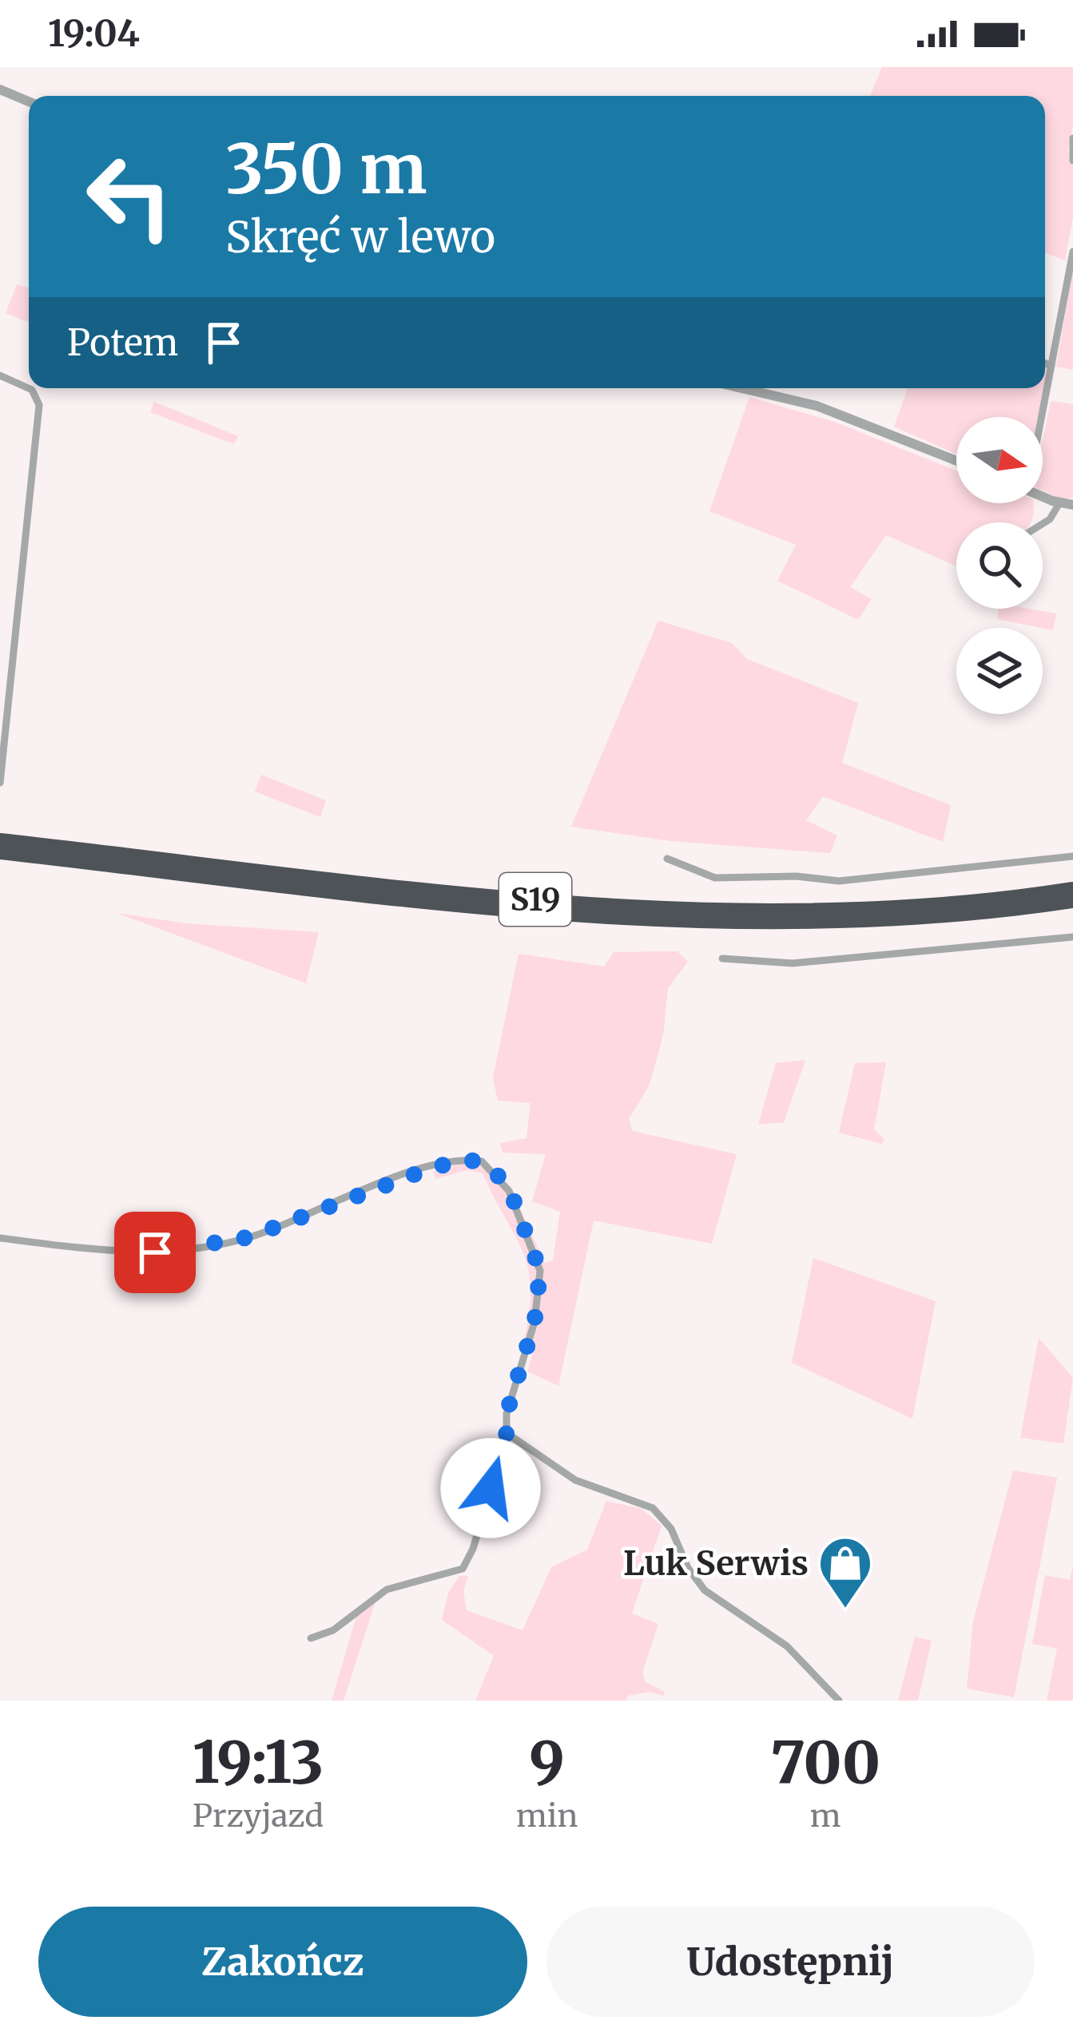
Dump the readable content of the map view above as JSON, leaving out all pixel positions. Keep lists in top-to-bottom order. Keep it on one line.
{"streets":{"highway":["S19"]},"places":{"shop":["Luk Serwis"]},"north":"right","page":{"status":"19:04","turn":["350 m","Skręć w lewo"],"then":"Potem","eta":["19:13","Przyjazd","9","min","700","m"],"buttons":["Zakończ","Udostępnij"]}}
